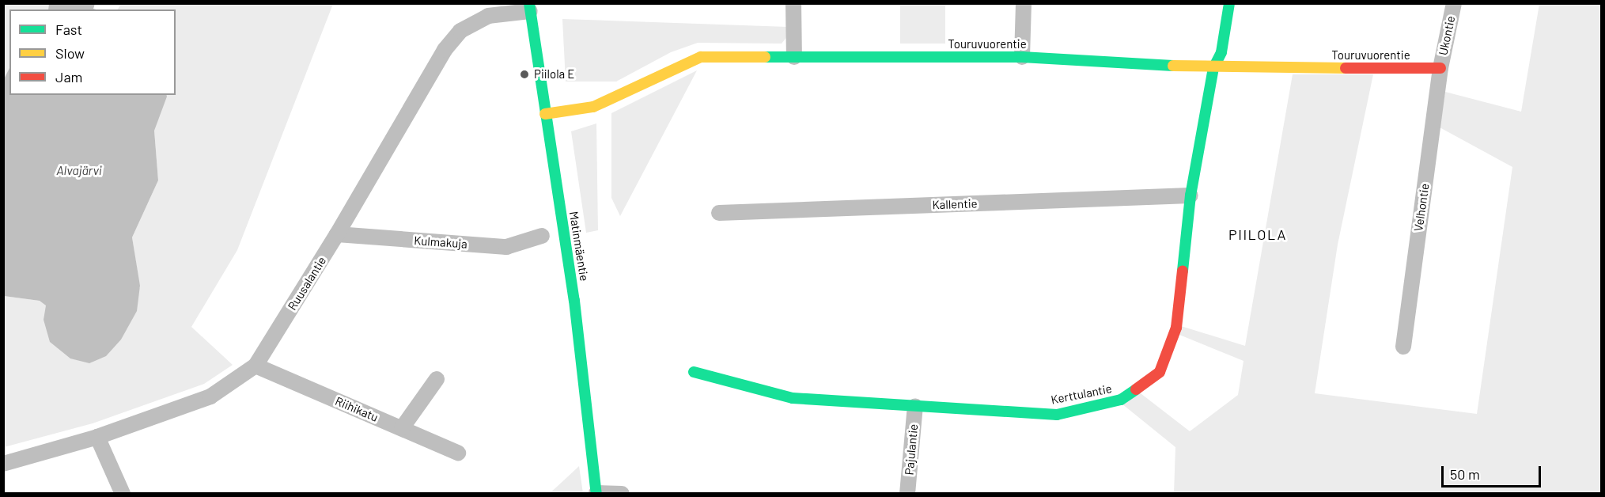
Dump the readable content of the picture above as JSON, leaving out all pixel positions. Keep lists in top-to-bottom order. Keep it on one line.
{"streets":{"street":["Ukontie","Touruvuorentie","Kallentie","Velhontie","Kulmakuja","Matinmäentie","Ruusalantie","Kerttulantie","Riihikatu","Pajulantie"]},"crossings":[["Ukontie","Touruvuorentie"],["Ukontie","Velhontie"],["Touruvuorentie","Velhontie"],["Touruvuorentie","Matinmäentie"],["Touruvuorentie","Kerttulantie"],["Kallentie","Kerttulantie"],["Kulmakuja","Ruusalantie"],["Matinmäentie","Ruusalantie"],["Ruusalantie","Riihikatu"],["Kerttulantie","Pajulantie"]],"districts":["PIILOLA"],"water":["Alvajärvi"],"places":["Piilola E"],"legend":["Fast","Slow","Jam"],"scale_bar":"50 m"}
